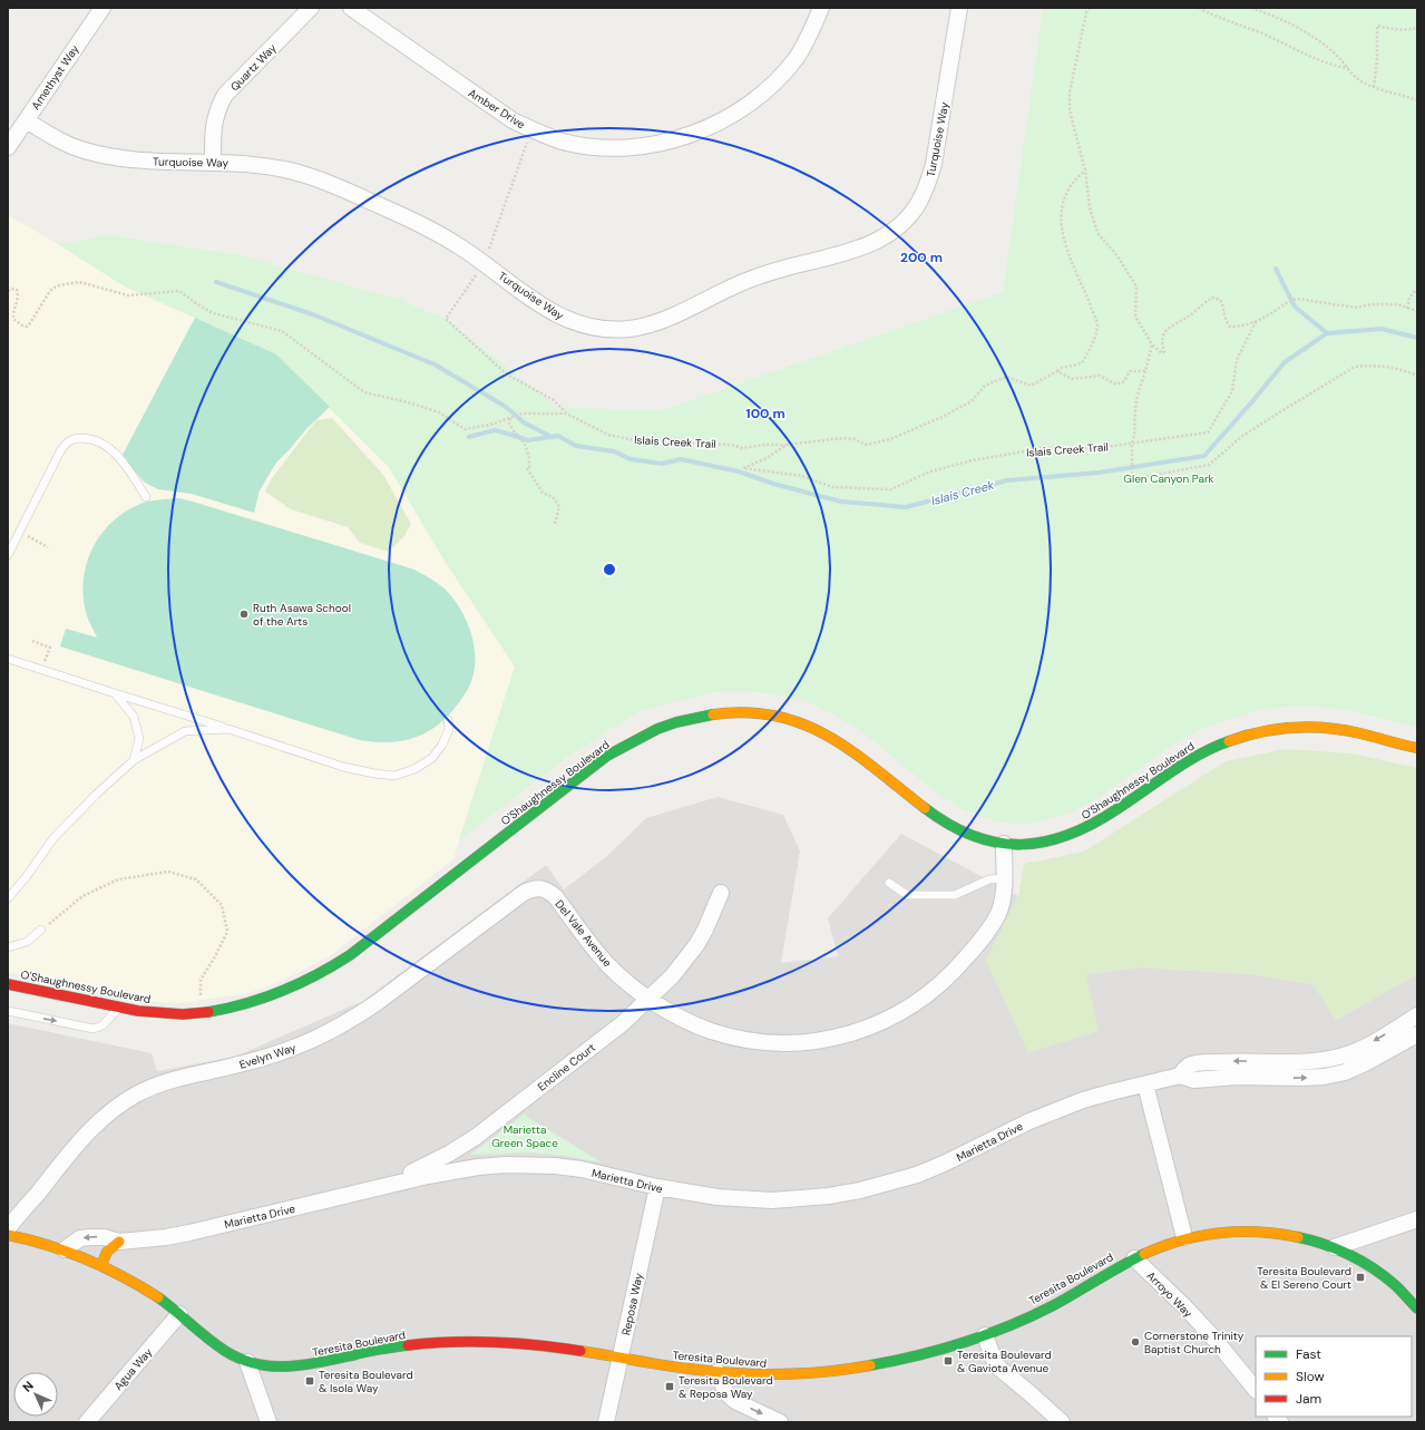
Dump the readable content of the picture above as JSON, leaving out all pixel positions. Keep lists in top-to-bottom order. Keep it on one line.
{"streets":{"main road":["O'Shaughnessy Boulevard","Teresita Boulevard"],"street":["Quartz Way","Amethyst Way","Amber Drive","Turquoise Way","Del Vale Avenue","Evelyn Way","Encline Court","Marietta Drive","Arroyo Way","Reposa Way","Agua Way"],"path":["Islais Creek Trail"]},"crossings":[["Quartz Way","Turquoise Way"],["Amethyst Way","Turquoise Way"],["O'Shaughnessy Boulevard","Del Vale Avenue"],["Del Vale Avenue","Evelyn Way"],["Del Vale Avenue","Encline Court"],["Encline Court","Marietta Drive"],["Marietta Drive","Teresita Boulevard"],["Marietta Drive","Reposa Way"],["Teresita Boulevard","Arroyo Way"],["Teresita Boulevard","Reposa Way"],["Teresita Boulevard","Agua Way"]],"water":["Islais Creek"],"parks":["Glen Canyon Park","Marietta Green Space"],"places":{"other":["Ruth Asawa School of the Arts","Cornerstone Trinity Baptist Church"],"transit":["Teresita Boulevard & El Sereno Court","Teresita Boulevard & Gaviota Avenue","Teresita Boulevard & Isola Way","Teresita Boulevard & Reposa Way"]},"legend":["Fast","Slow","Jam"],"north":"top left","rings":["200 m","100 m"]}
